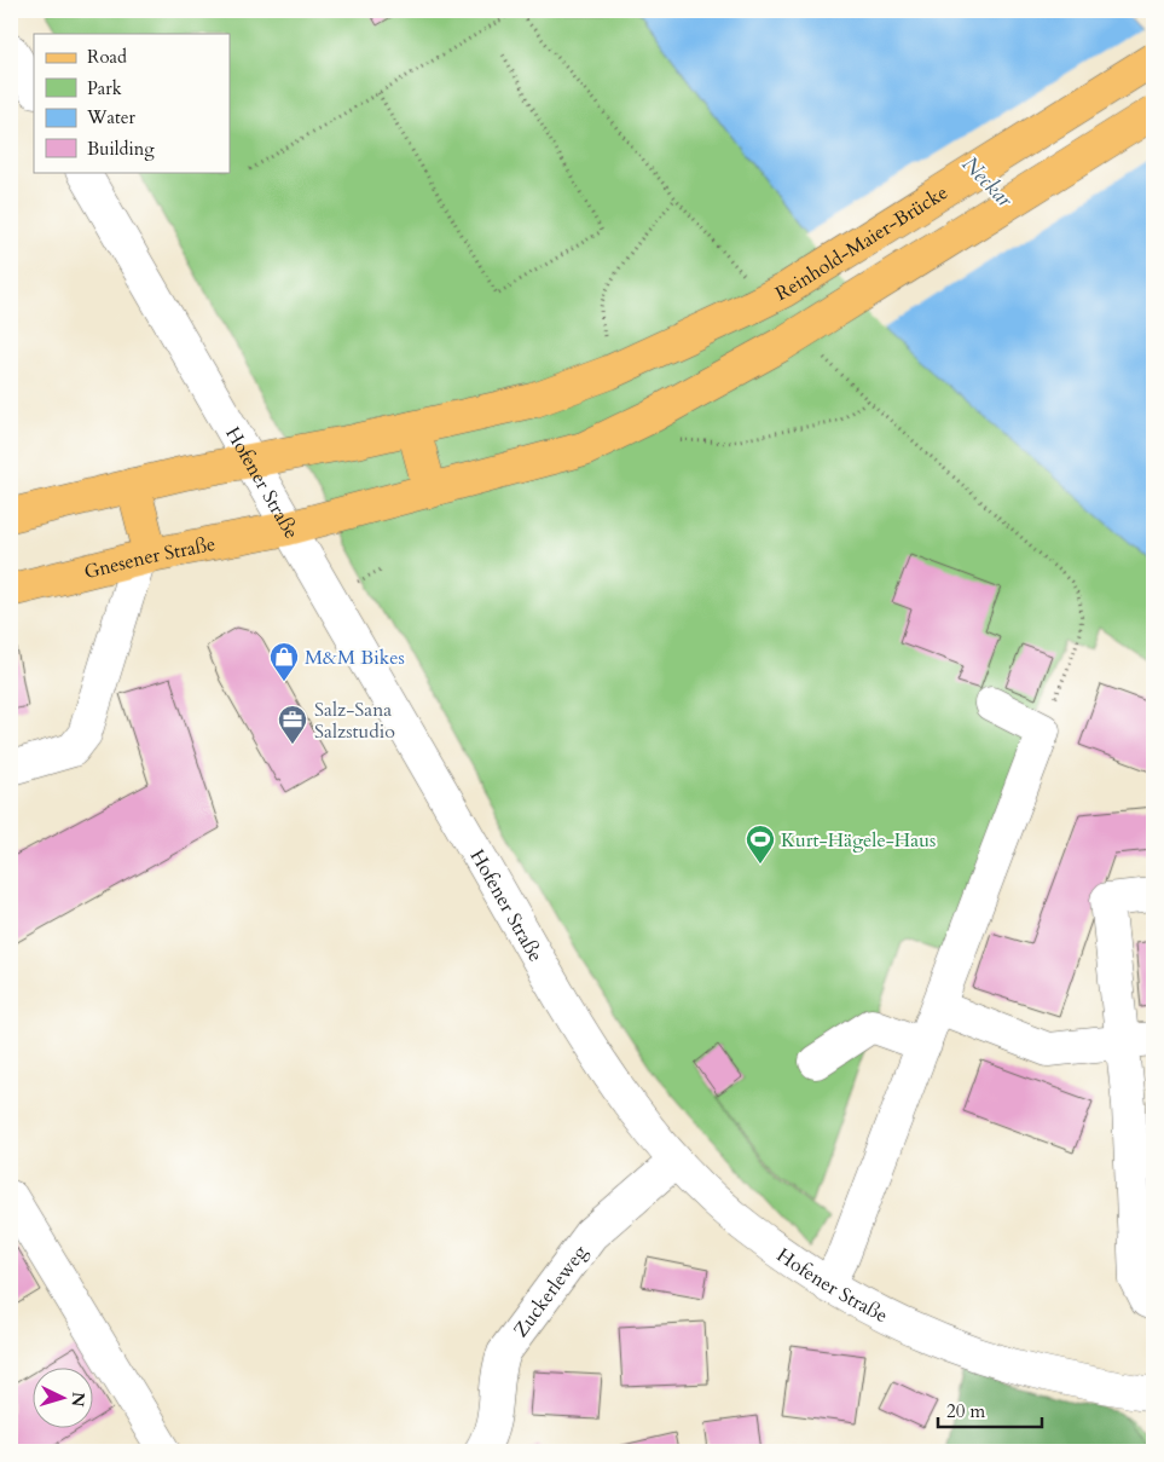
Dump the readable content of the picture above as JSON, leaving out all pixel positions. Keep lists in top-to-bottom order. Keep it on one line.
{"streets":{"main road":["Reinhold-Maier-Brücke","Gnesener Straße"],"street":["Hofener Straße","Zuckerleweg"]},"crossings":[["Reinhold-Maier-Brücke","Hofener Straße"],["Hofener Straße","Gnesener Straße"],["Hofener Straße","Zuckerleweg"]],"water":["Neckar"],"places":{"shop":["M&M Bikes"],"office":["Salz-Sana Salzstudio"],"sports":["Kurt-Hägele-Haus"]},"legend":["Road","Park","Water","Building"],"scale_bar":"20 m","north":"right"}
